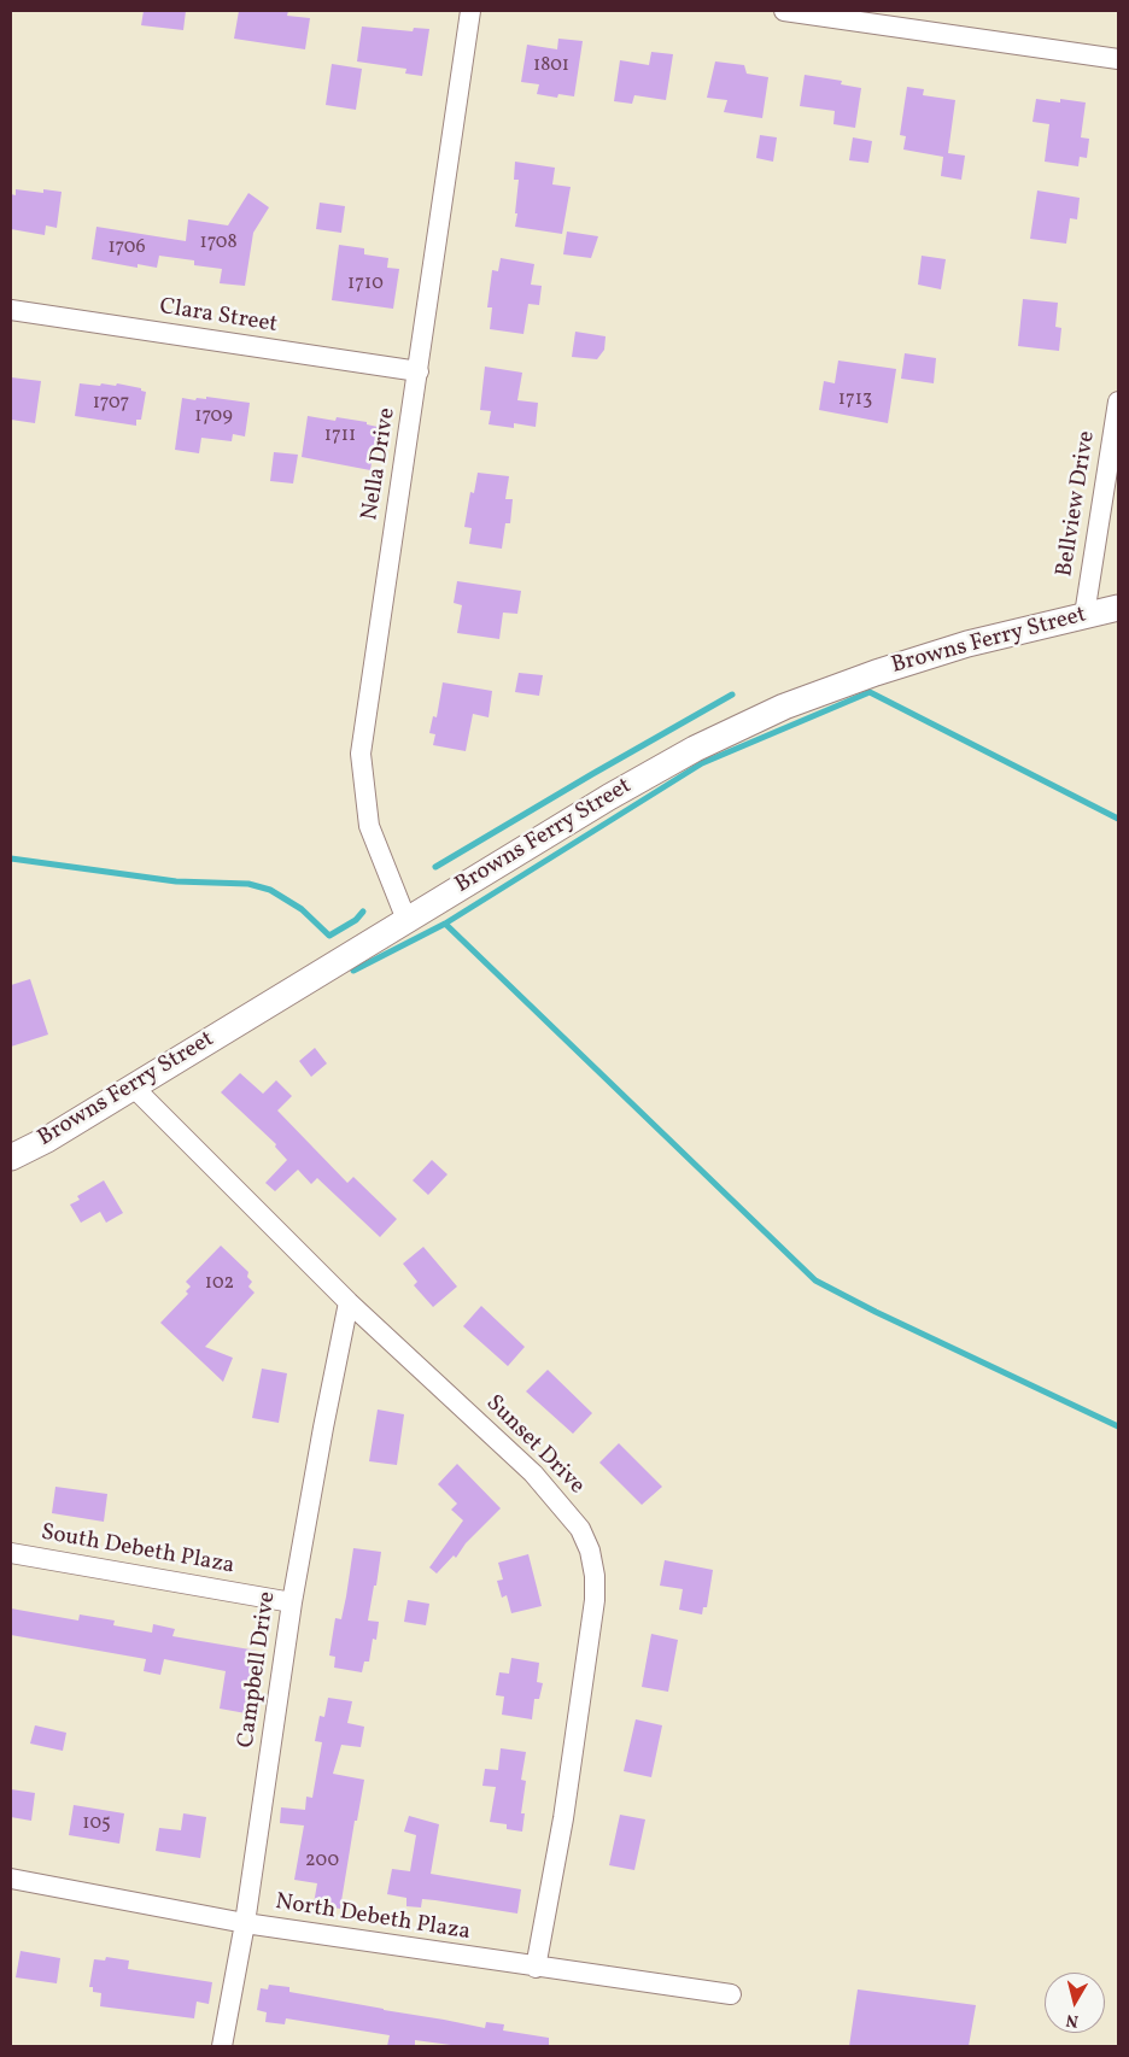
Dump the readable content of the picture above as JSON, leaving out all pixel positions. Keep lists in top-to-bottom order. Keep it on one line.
{"streets":{"street":["Clara Street","Nella Drive","Bellview Drive","Browns Ferry Street","Sunset Drive","South Debeth Plaza","Campbell Drive","North Debeth Plaza"]},"crossings":[["Clara Street","Nella Drive"],["Nella Drive","Browns Ferry Street"],["Bellview Drive","Browns Ferry Street"],["Browns Ferry Street","Sunset Drive"],["Sunset Drive","Campbell Drive"],["Sunset Drive","North Debeth Plaza"],["South Debeth Plaza","Campbell Drive"],["Campbell Drive","North Debeth Plaza"]],"house_numbers":["1801","1708","1706","1710","1713","1707","1709","1711","102","105","200"],"north":"bottom"}
